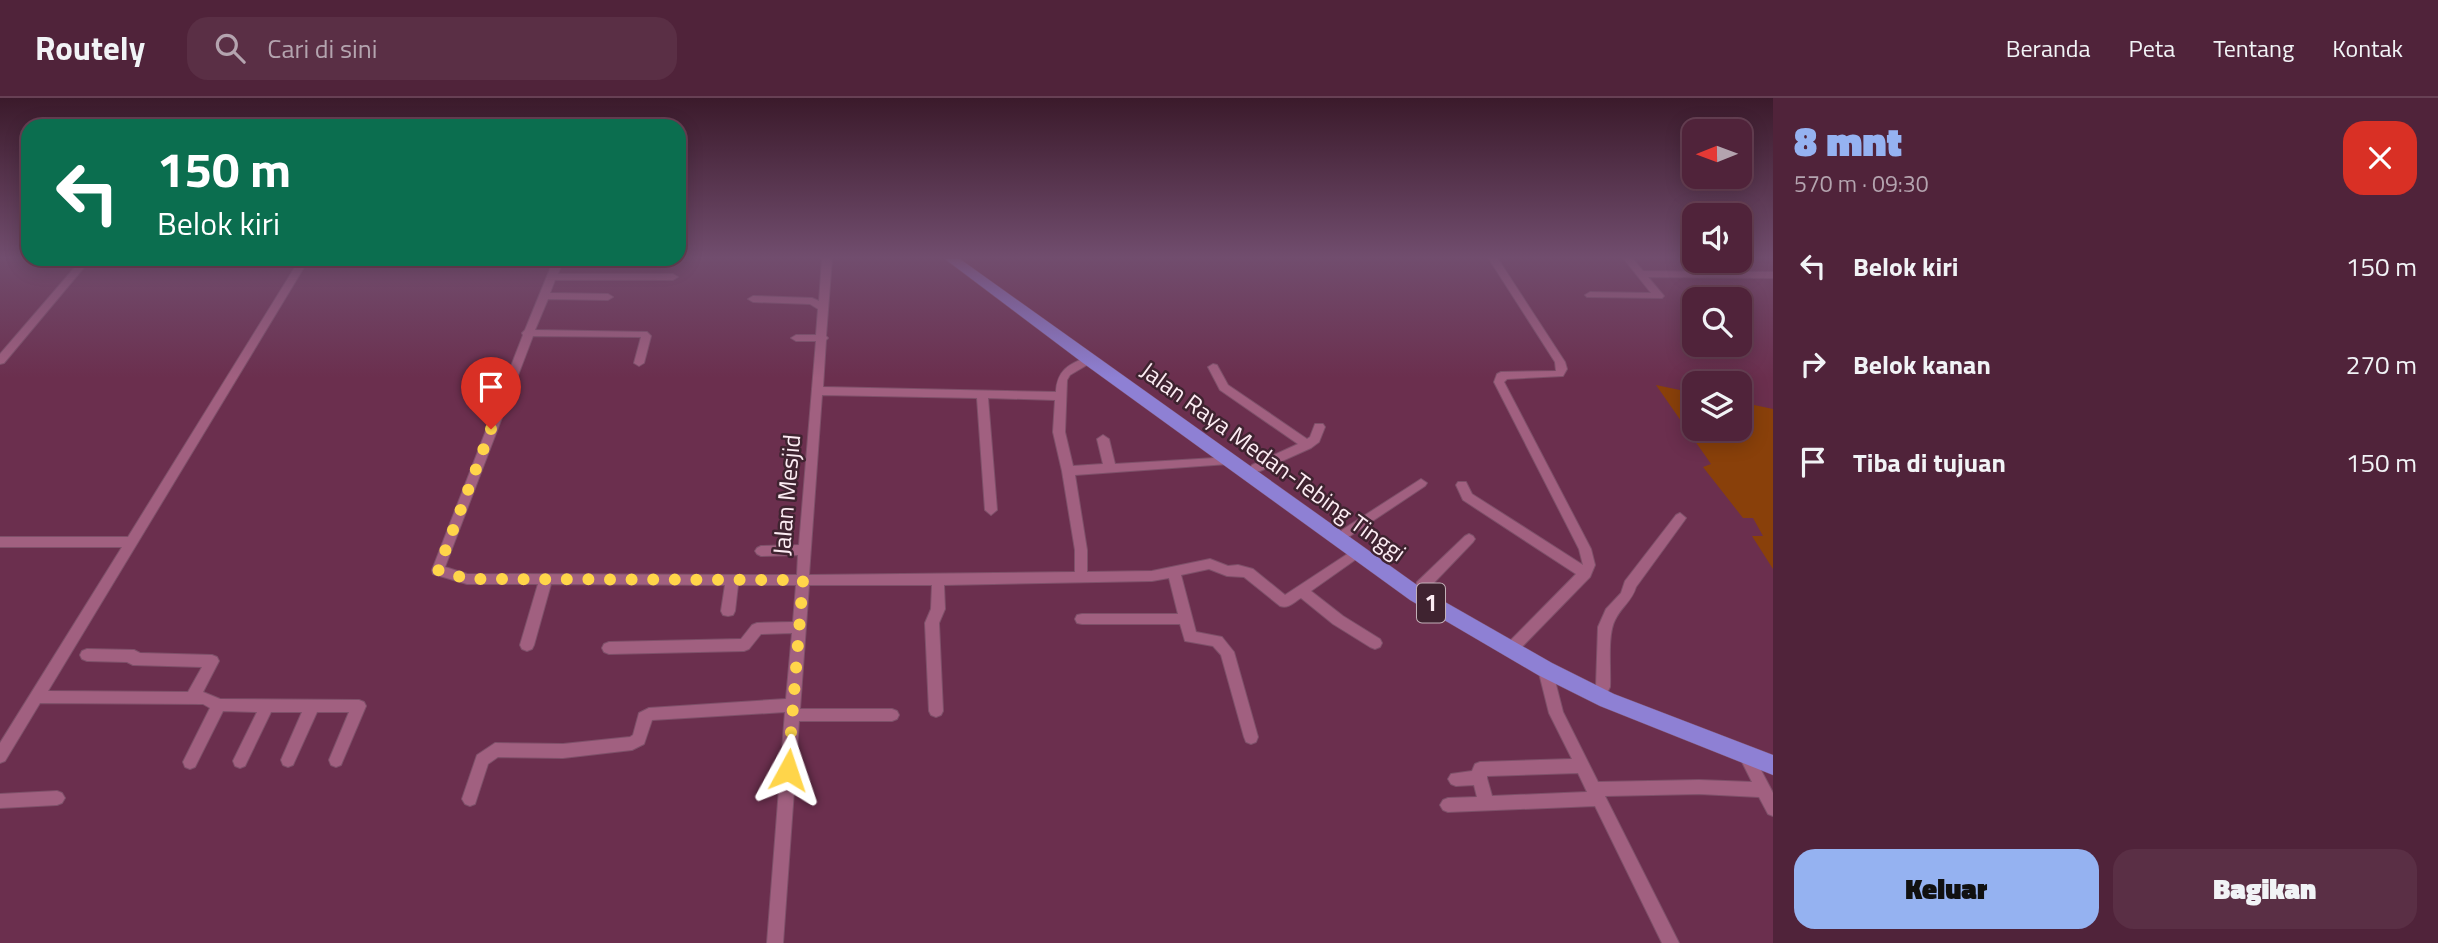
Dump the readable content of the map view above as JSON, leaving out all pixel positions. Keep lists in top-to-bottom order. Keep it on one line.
{"streets":{"highway":["Jalan Raya Medan-Tebing Tinggi","1"],"street":["Jalan Mesjid"]},"north":"left","page":{"header":"Routely","search":"Cari di sini","nav":["Beranda","Peta","Tentang","Kontak"],"heading":["8 mnt","570 m · 09:30"],"turn":["150 m","Belok kiri"],"list":[{"name":"Belok kiri","value":"150 m"},{"name":"Belok kanan","value":"270 m"},{"name":"Tiba di tujuan","value":"150 m"}],"buttons":["Keluar","Bagikan"]}}
